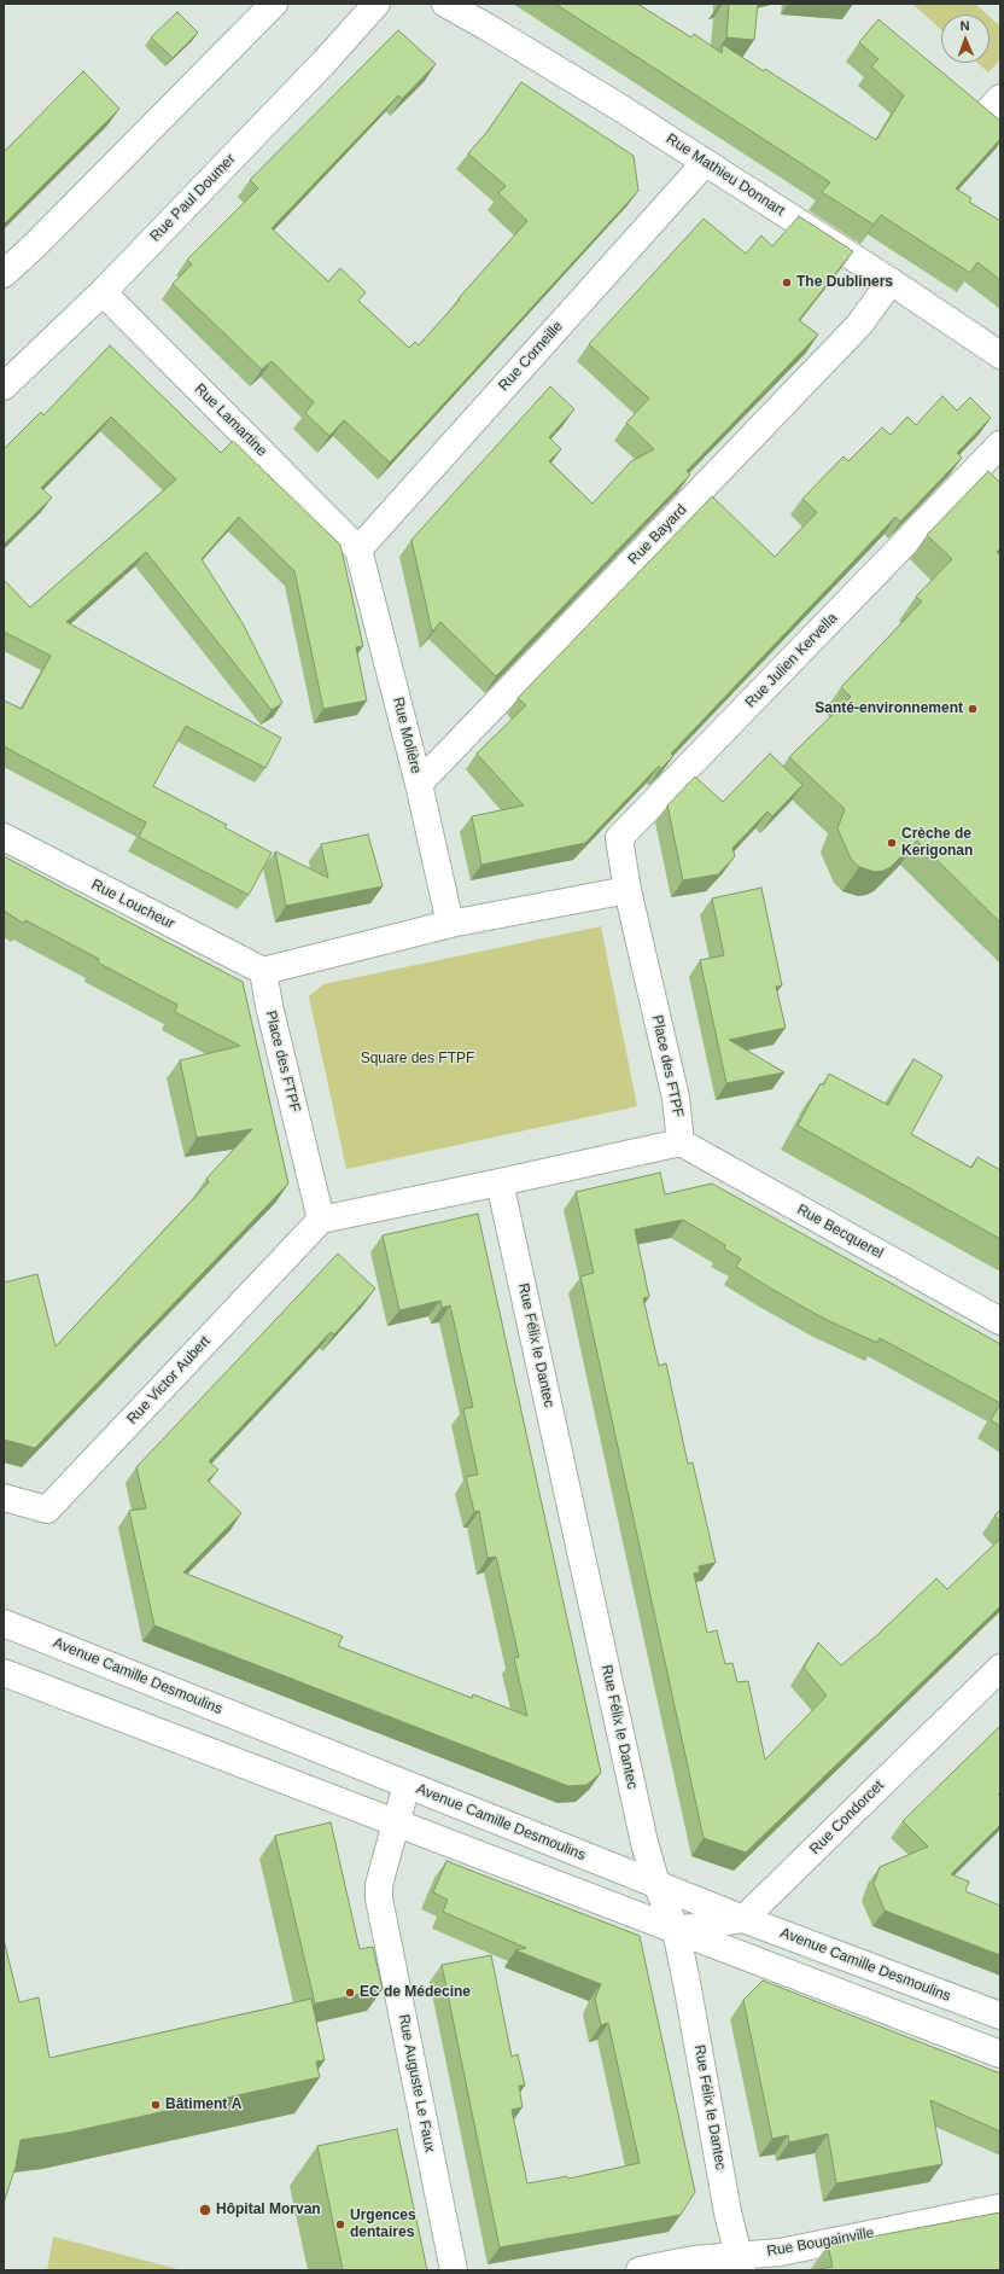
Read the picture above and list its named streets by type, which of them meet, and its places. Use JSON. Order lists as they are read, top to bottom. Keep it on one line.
{"streets":{"street":["Rue Mathieu Donnart","Rue Paul Doumer","Rue Corneille","Rue Lamartine","Rue Bayard","Rue Julien Kervella","Rue Molière","Rue Loucheur","Place des FTPF","Rue Becquerel","Rue Félix le Dantec","Rue Victor Aubert","Avenue Camille Desmoulins","Rue Condorcet","Rue Auguste Le Faux","Rue Bougainville"]},"crossings":[["Rue Mathieu Donnart","Rue Corneille"],["Rue Mathieu Donnart","Rue Bayard"],["Rue Paul Doumer","Rue Lamartine"],["Rue Corneille","Rue Lamartine"],["Rue Corneille","Rue Molière"],["Rue Lamartine","Rue Molière"],["Rue Bayard","Rue Molière"],["Rue Julien Kervella","Place des FTPF"],["Rue Loucheur","Place des FTPF"],["Place des FTPF","Rue Becquerel"],["Place des FTPF","Rue Victor Aubert"],["Rue Félix le Dantec","Avenue Camille Desmoulins"],["Rue Félix le Dantec","Rue Bougainville"],["Avenue Camille Desmoulins","Rue Condorcet"],["Avenue Camille Desmoulins","Rue Auguste Le Faux"]],"parks":["Square des FTPF"],"places":["The Dubliners","Santé-environnement","Crèche de Kerigonan","EC de Médecine","Bâtiment A","Hôpital Morvan","Urgences dentaires"],"north":"top"}
